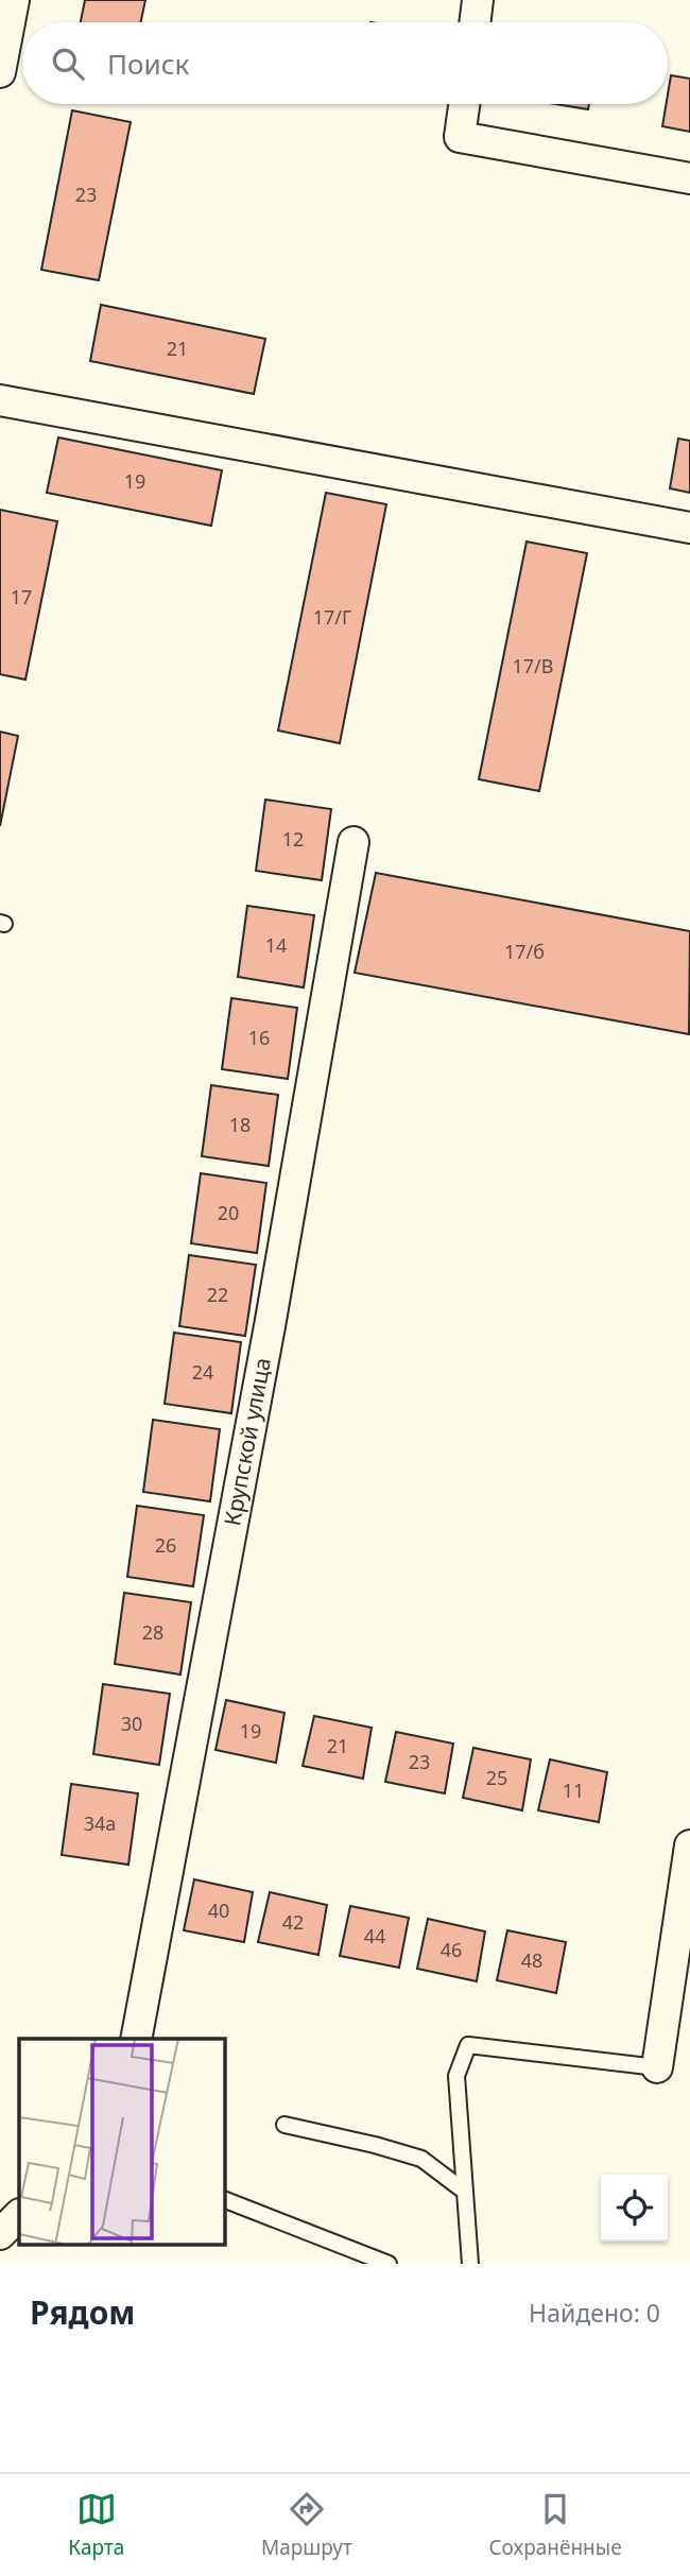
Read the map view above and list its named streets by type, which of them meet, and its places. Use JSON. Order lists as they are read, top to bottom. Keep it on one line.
{"streets":{"street":["Крупской улица"]},"house_numbers":["23","21","19","17","17/Г","17/В","12","14","17/б","16","18","20","22","24","26","28","30","19","21","23","25","11","34а","40","42","44","46","48"],"page":{"search":"Поиск","heading":["Рядом","Найдено: 0"],"nav":["Карта","Маршрут","Сохранённые"]}}
